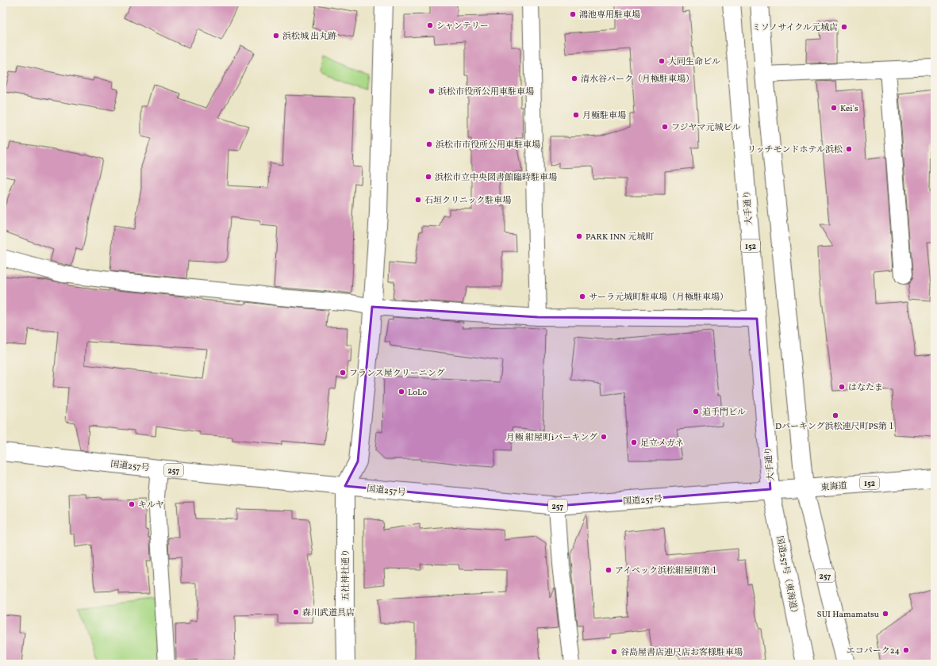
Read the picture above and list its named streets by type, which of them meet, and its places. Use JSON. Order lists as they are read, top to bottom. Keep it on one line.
{"streets":{"main road":["大手通り","152","国道257号","257","東海道","五社神社通り","国道257号（東海道）"]},"crossings":[["大手通り","国道257号"],["大手通り","東海道"],["大手通り","国道257号（東海道）"],["国道257号","東海道"],["国道257号","五社神社通り"],["国道257号","国道257号（東海道）"],["257","東海道"],["東海道","国道257号（東海道）"]],"places":["鴻池専用駐車場","シャンテリー","ミソノサイクル元城店","浜松城 出丸跡","大同生命ビル","清水谷パーク（月極駐車場）","浜松市役所公用車駐車場","Kei's","月極駐車場","フジヤマ元城ビル","浜松市市役所公用車駐車場","リッチモンドホテル浜松","浜松市立中央図書館臨時駐車場","石垣クリニック駐車場","PARK INN 元城町","サーラ元城町駐車場（月極駐車場）","フランス屋クリーニング","はなたま","LoLo","追手門ビル","Dパーキング浜松連尺町PS第１","月極 紺屋町iパーキング","足立メガネ","キルヤ","アイペック浜松紺屋町第１","森川武道具店","SUI Hamamatsu","エコパーク24","谷島屋書店連尺店お客様駐車場"]}
